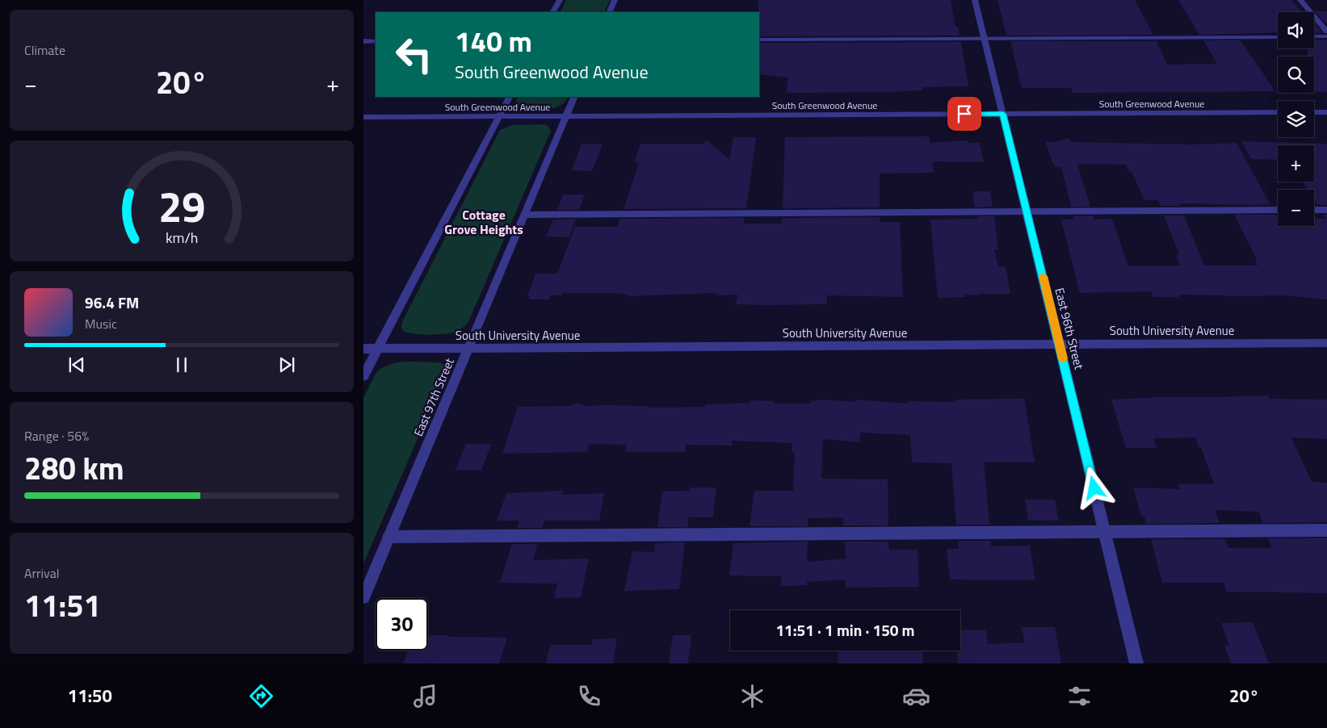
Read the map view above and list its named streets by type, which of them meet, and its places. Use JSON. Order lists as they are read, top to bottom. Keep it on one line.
{"streets":{"street":["South Greenwood Avenue","East 96th Street","South University Avenue","East 97th Street"]},"crossings":[["South Greenwood Avenue","East 96th Street"],["South Greenwood Avenue","East 97th Street"],["East 96th Street","South University Avenue"],["South University Avenue","East 97th Street"]],"districts":["Cottage Grove Heights"],"page":{"tile":["Climate",["Range · 56%","280 km"],["Arrival","11:51"]],"map_buttons":["+","−"],"turn":["140 m","South Greenwood Avenue"],"heat":["−","20°","+"],"song":["96.4 FM","Music"],"limit":"30","trip":"11:51 · 1 min · 150 m","tabs":["11:50","20°"],"gauge":["29","km/h"]}}
